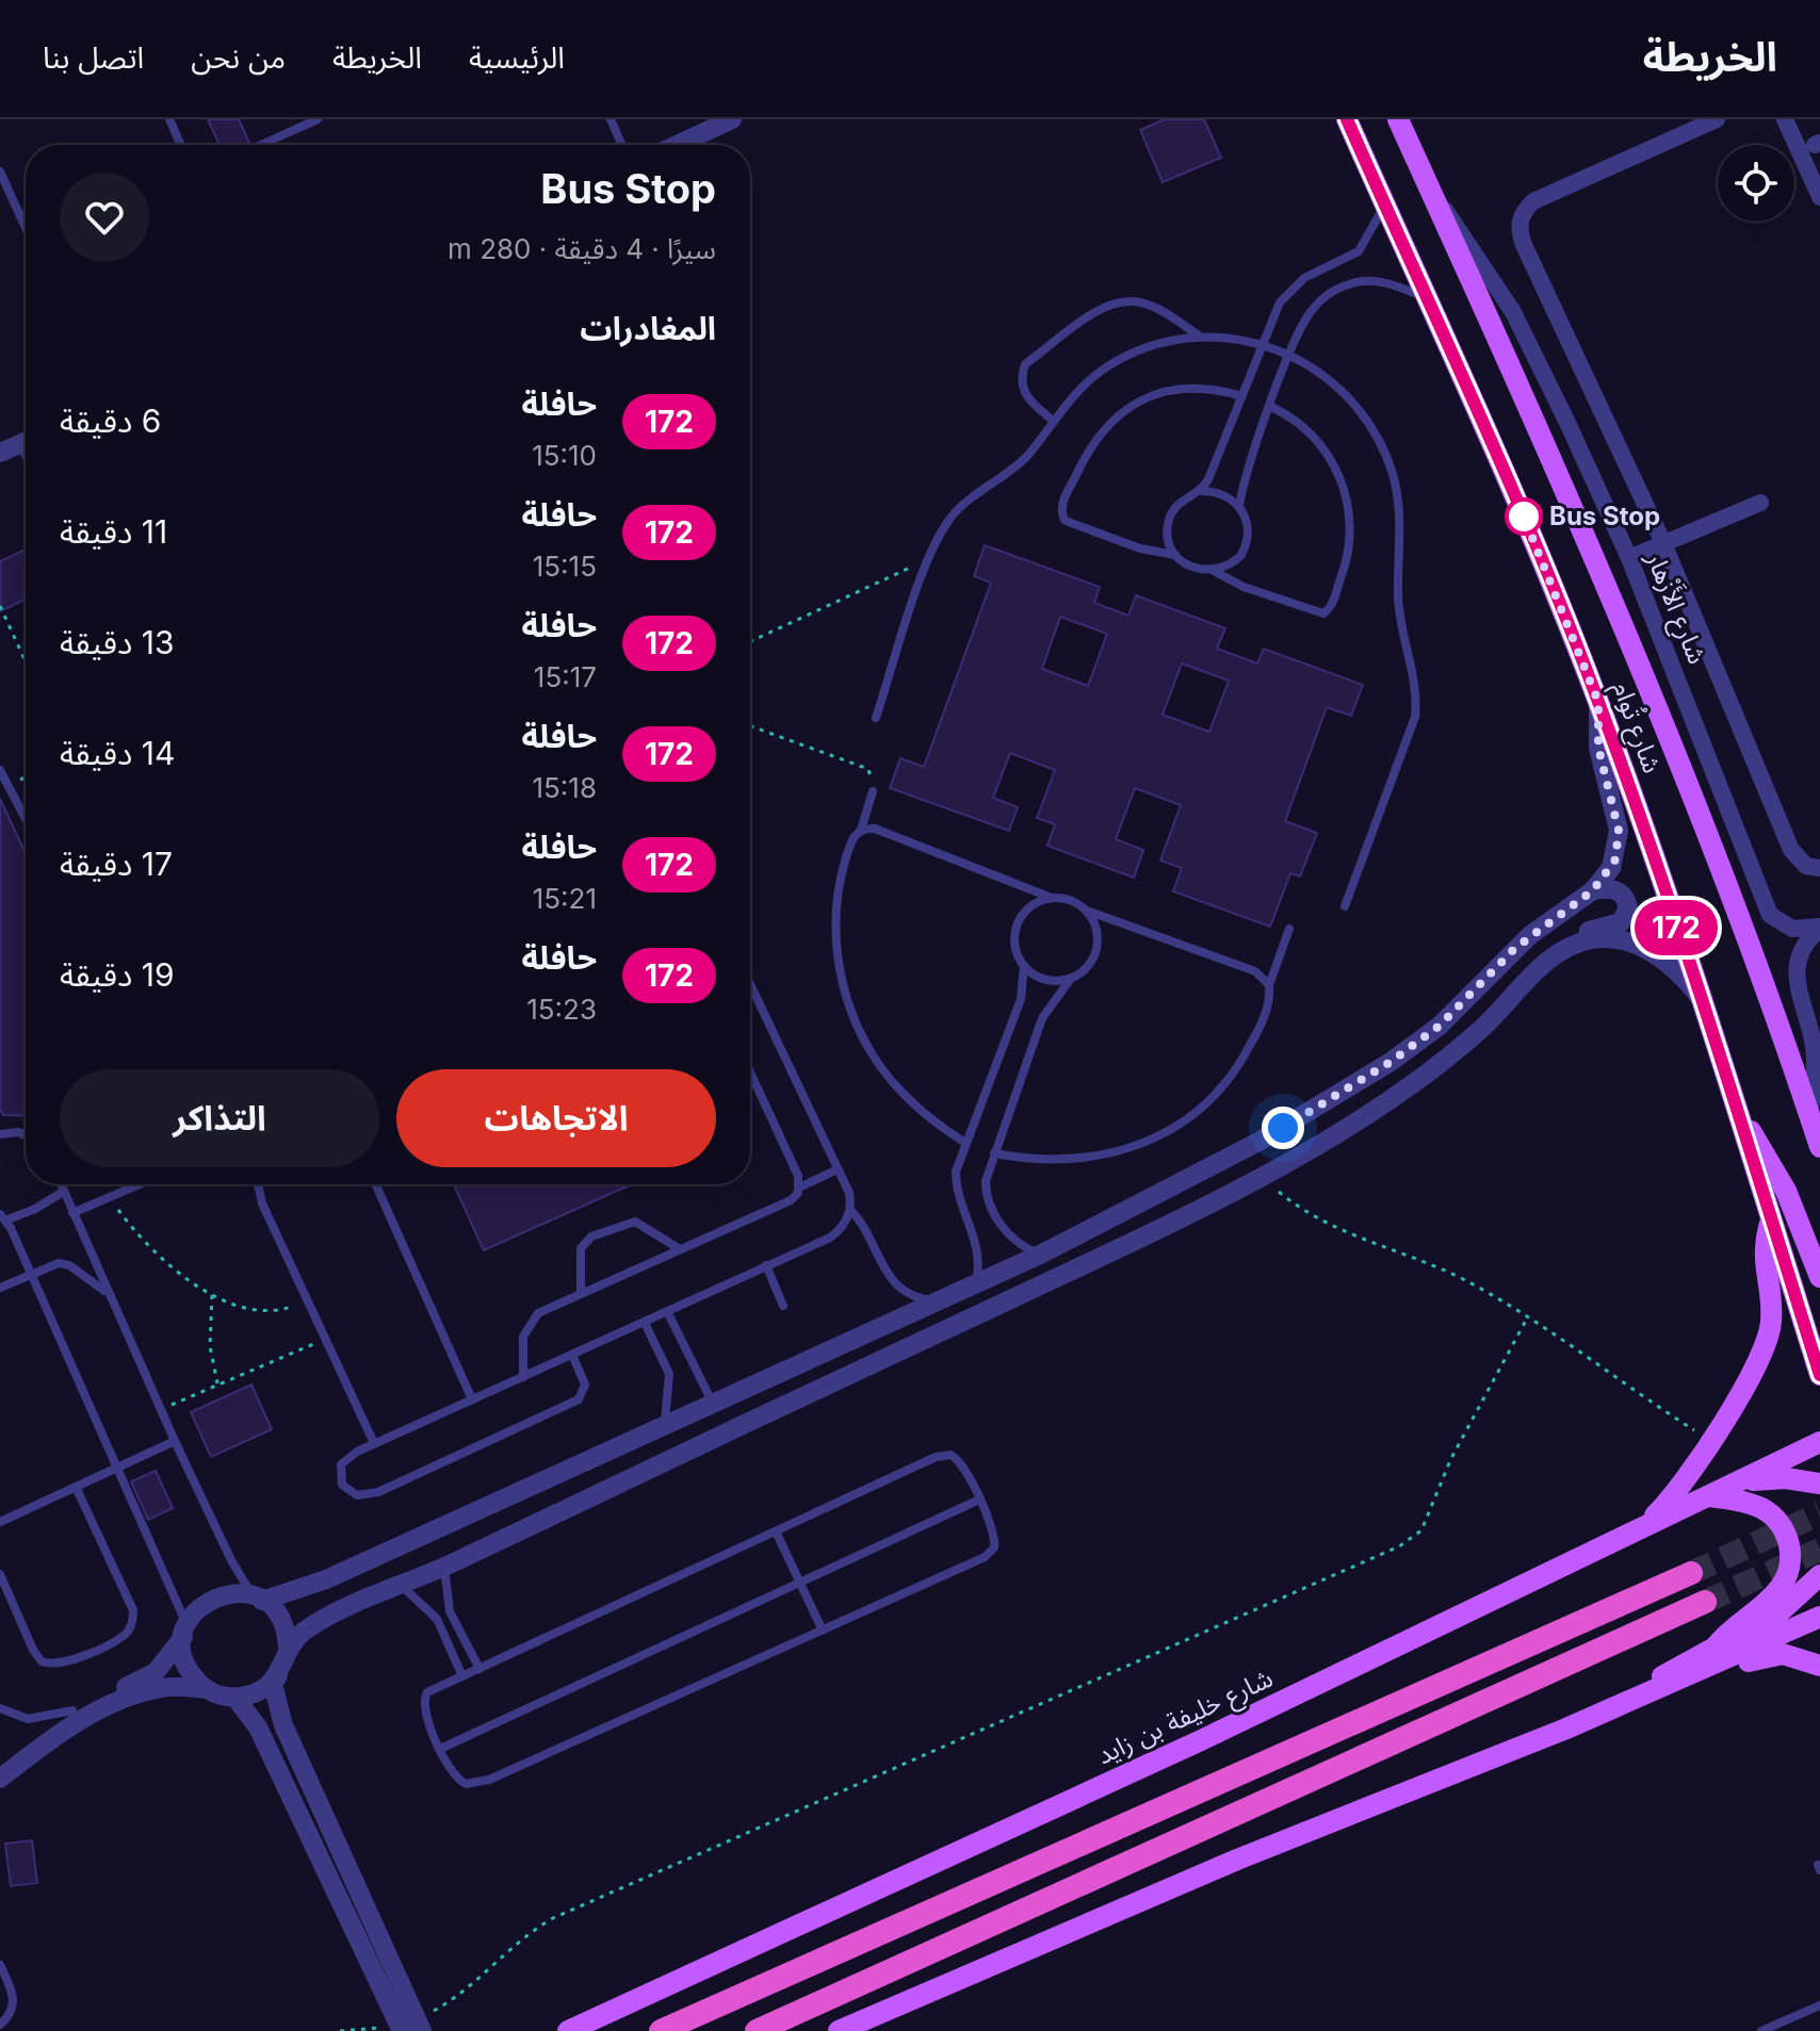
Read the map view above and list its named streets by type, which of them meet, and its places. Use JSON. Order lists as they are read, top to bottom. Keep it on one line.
{"streets":{"main road":["شارع تُوام","شارع خليفة بن زايد"],"street":["شارع الأَزْهار"]},"crossings":[["شارع الأَزْهار","شارع تُوام"]],"places":["Bus Stop"],"lines":["bus line 172"],"page":{"header":"الخريطة","nav":["الرئيسية","الخريطة","من نحن","اتصل بنا"],"on_map":"172","heading":[["Bus Stop","سيرًا · 4 دقيقة · 280 m"],"المغادرات"],"list":[{"mark":"172","name":"حافلة","note":"15:10","value":"6 دقيقة"},{"mark":"172","name":"حافلة","note":"15:15","value":"11 دقيقة"},{"mark":"172","name":"حافلة","note":"15:17","value":"13 دقيقة"},{"mark":"172","name":"حافلة","note":"15:18","value":"14 دقيقة"},{"mark":"172","name":"حافلة","note":"15:21","value":"17 دقيقة"},{"mark":"172","name":"حافلة","note":"15:23","value":"19 دقيقة"}],"buttons":["الاتجاهات","التذاكر"]}}
